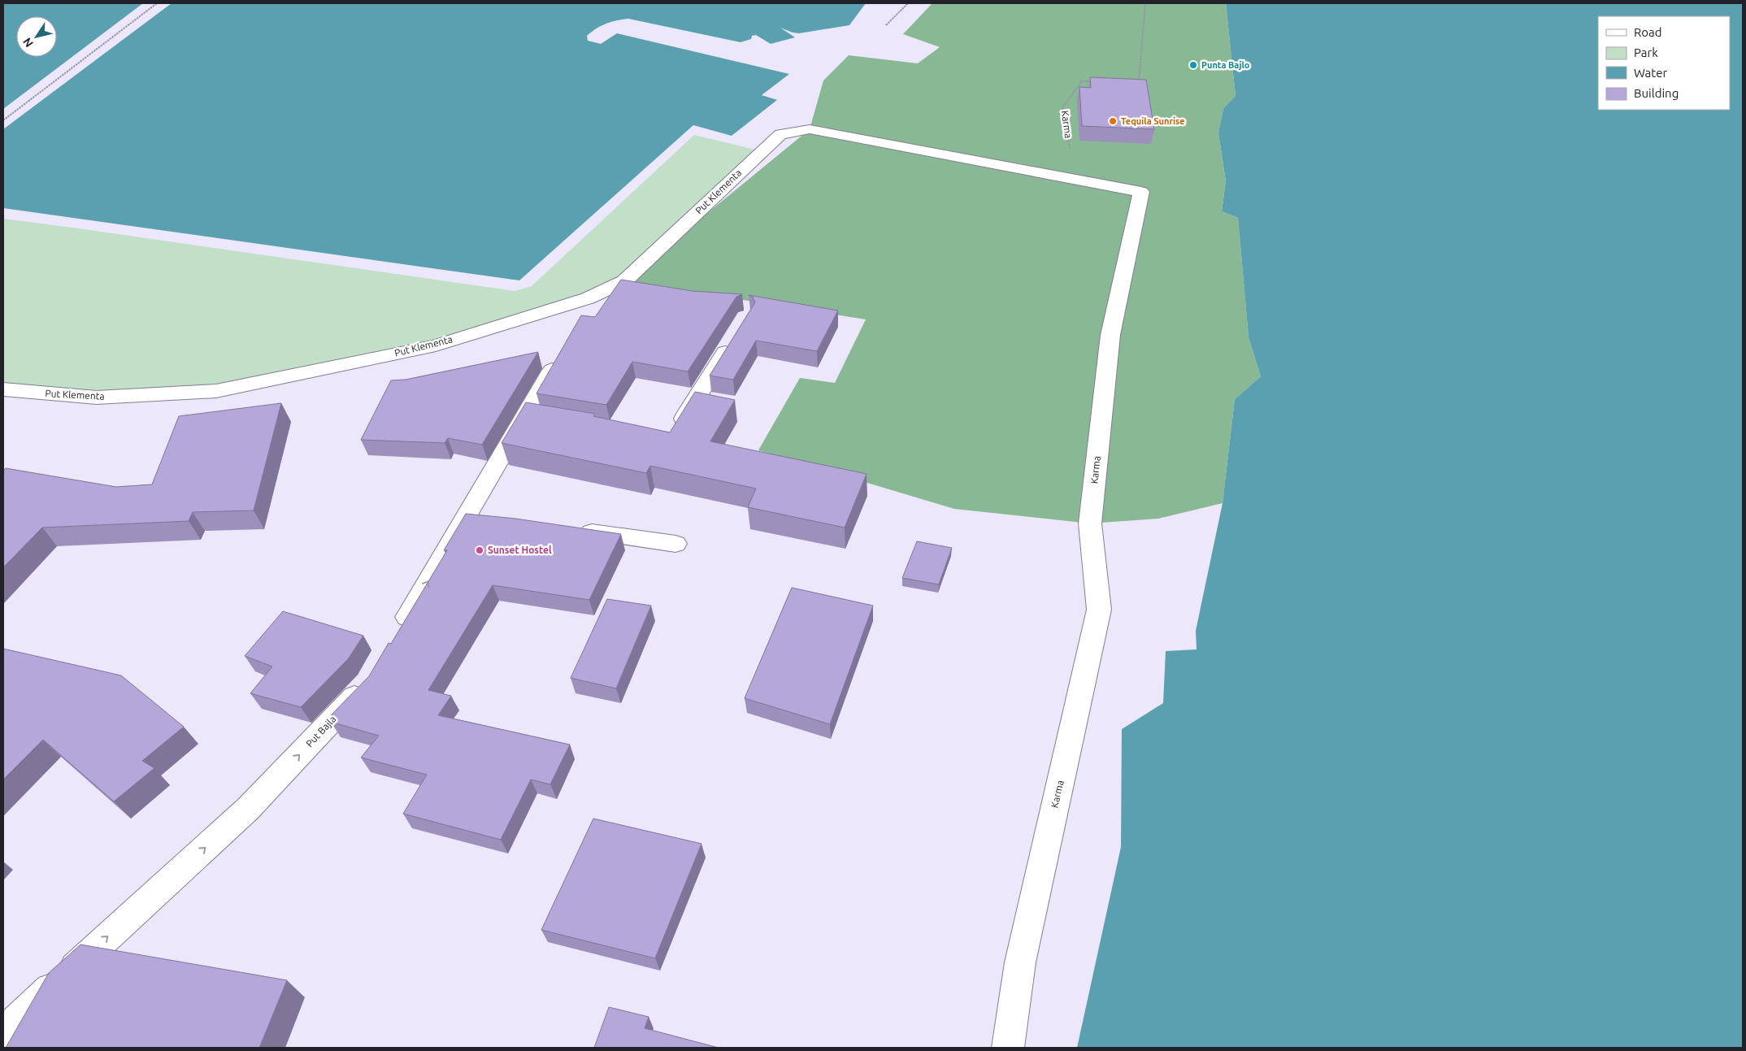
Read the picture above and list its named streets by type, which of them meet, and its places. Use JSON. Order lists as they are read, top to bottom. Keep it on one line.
{"streets":{"street":["Karma","Put Klementa","Put Bajla"]},"crossings":[["Karma","Put Klementa"]],"one_way":["Put Bajla"],"places":["Punta Bajlo","Tequila Sunrise","Sunset Hostel"],"legend":["Road","Park","Water","Building"],"north":"bottom left"}
